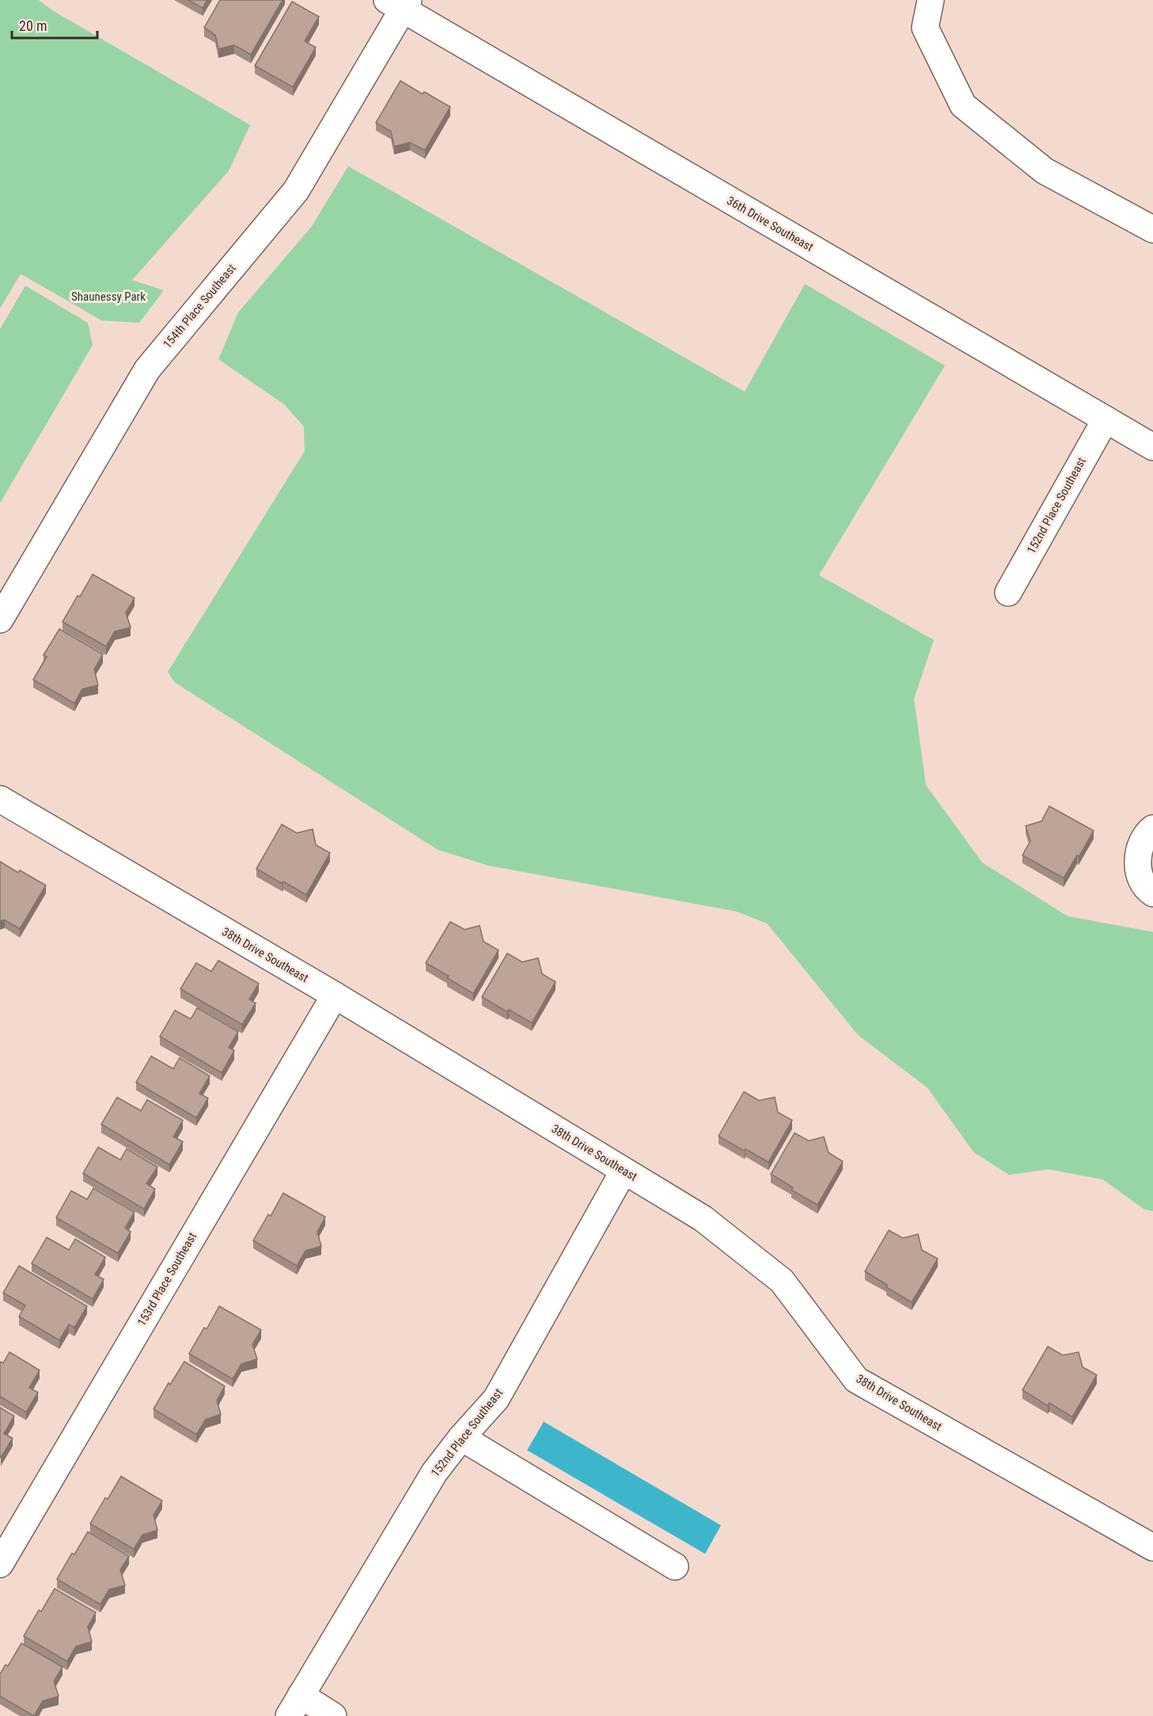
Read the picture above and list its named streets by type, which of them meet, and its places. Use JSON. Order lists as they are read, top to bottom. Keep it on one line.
{"streets":{"street":["36th Drive Southeast","154th Place Southeast","152nd Place Southeast","38th Drive Southeast","153rd Place Southeast"]},"crossings":[["36th Drive Southeast","154th Place Southeast"],["36th Drive Southeast","152nd Place Southeast"],["152nd Place Southeast","38th Drive Southeast"],["38th Drive Southeast","153rd Place Southeast"]],"parks":["Shaunessy Park"],"scale_bar":"20 m"}
